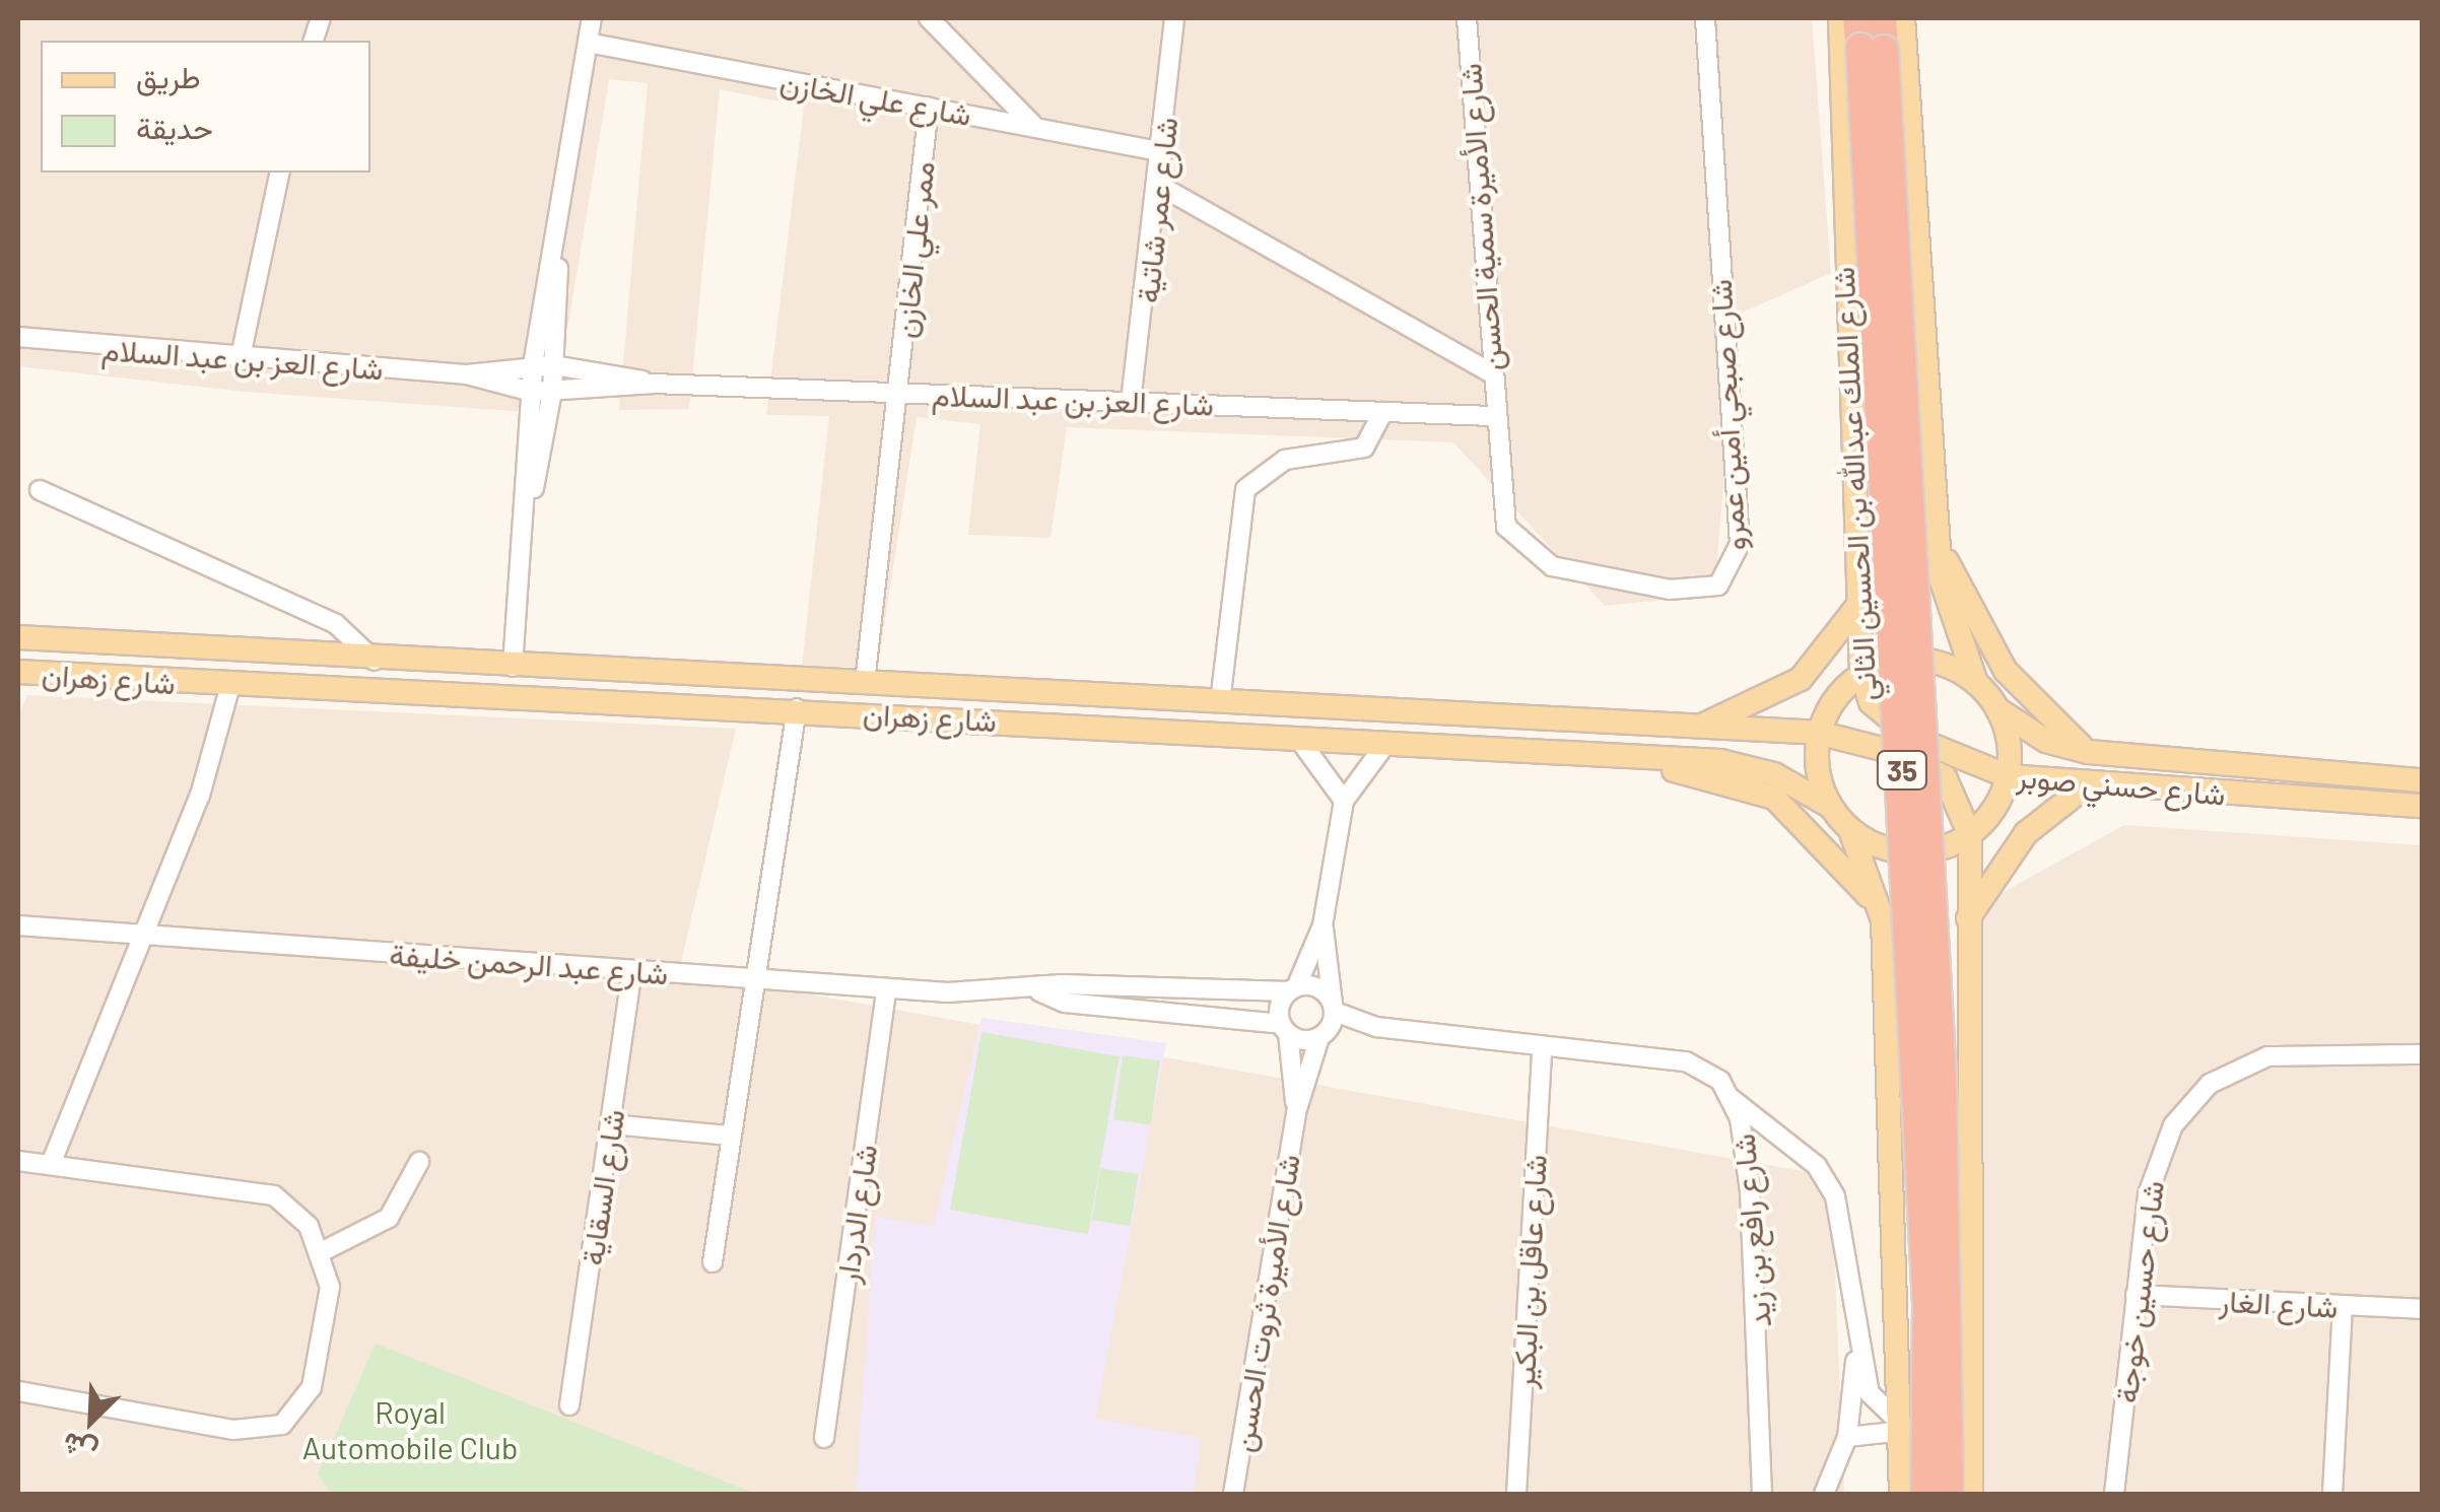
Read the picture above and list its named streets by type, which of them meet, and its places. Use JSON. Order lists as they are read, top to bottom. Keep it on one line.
{"streets":{"highway":["شارع الملك عبدالله بن الحسين الثاني","35"],"main road":["شارع زهران","شارع حسني صوبر"],"street":["شارع علي الخازن","شارع عمر شاتية","شارع الأميرة سمية الحسن","ممر علي الخازن","شارع العز بن عبد السلام","شارع صبحي أمين عمرو","شارع عبد الرحمن خليفة","شارع السقاية","شارع الدردار","شارع رافع بن زيد","شارع عاقل بن البكير","شارع حسين خوجة","شارع الأميرة ثروت الحسن","شارع الغار"]},"crossings":[["شارع علي الخازن","شارع عمر شاتية"],["شارع علي الخازن","ممر علي الخازن"],["شارع عمر شاتية","شارع العز بن عبد السلام"],["شارع الأميرة سمية الحسن","شارع العز بن عبد السلام"],["شارع الأميرة سمية الحسن","شارع صبحي أمين عمرو"],["ممر علي الخازن","شارع العز بن عبد السلام"],["ممر علي الخازن","شارع زهران"],["شارع العز بن عبد السلام","شارع صبحي أمين عمرو"],["شارع عبد الرحمن خليفة","شارع السقاية"],["شارع عبد الرحمن خليفة","شارع الدردار"],["شارع عبد الرحمن خليفة","شارع رافع بن زيد"],["شارع عبد الرحمن خليفة","شارع الأميرة ثروت الحسن"],["شارع رافع بن زيد","شارع عاقل بن البكير"],["شارع رافع بن زيد","شارع الأميرة ثروت الحسن"],["شارع حسين خوجة","شارع الغار"]],"parks":["Royal Automobile Club"],"legend":["طريق","حديقة"],"north":"bottom left"}
